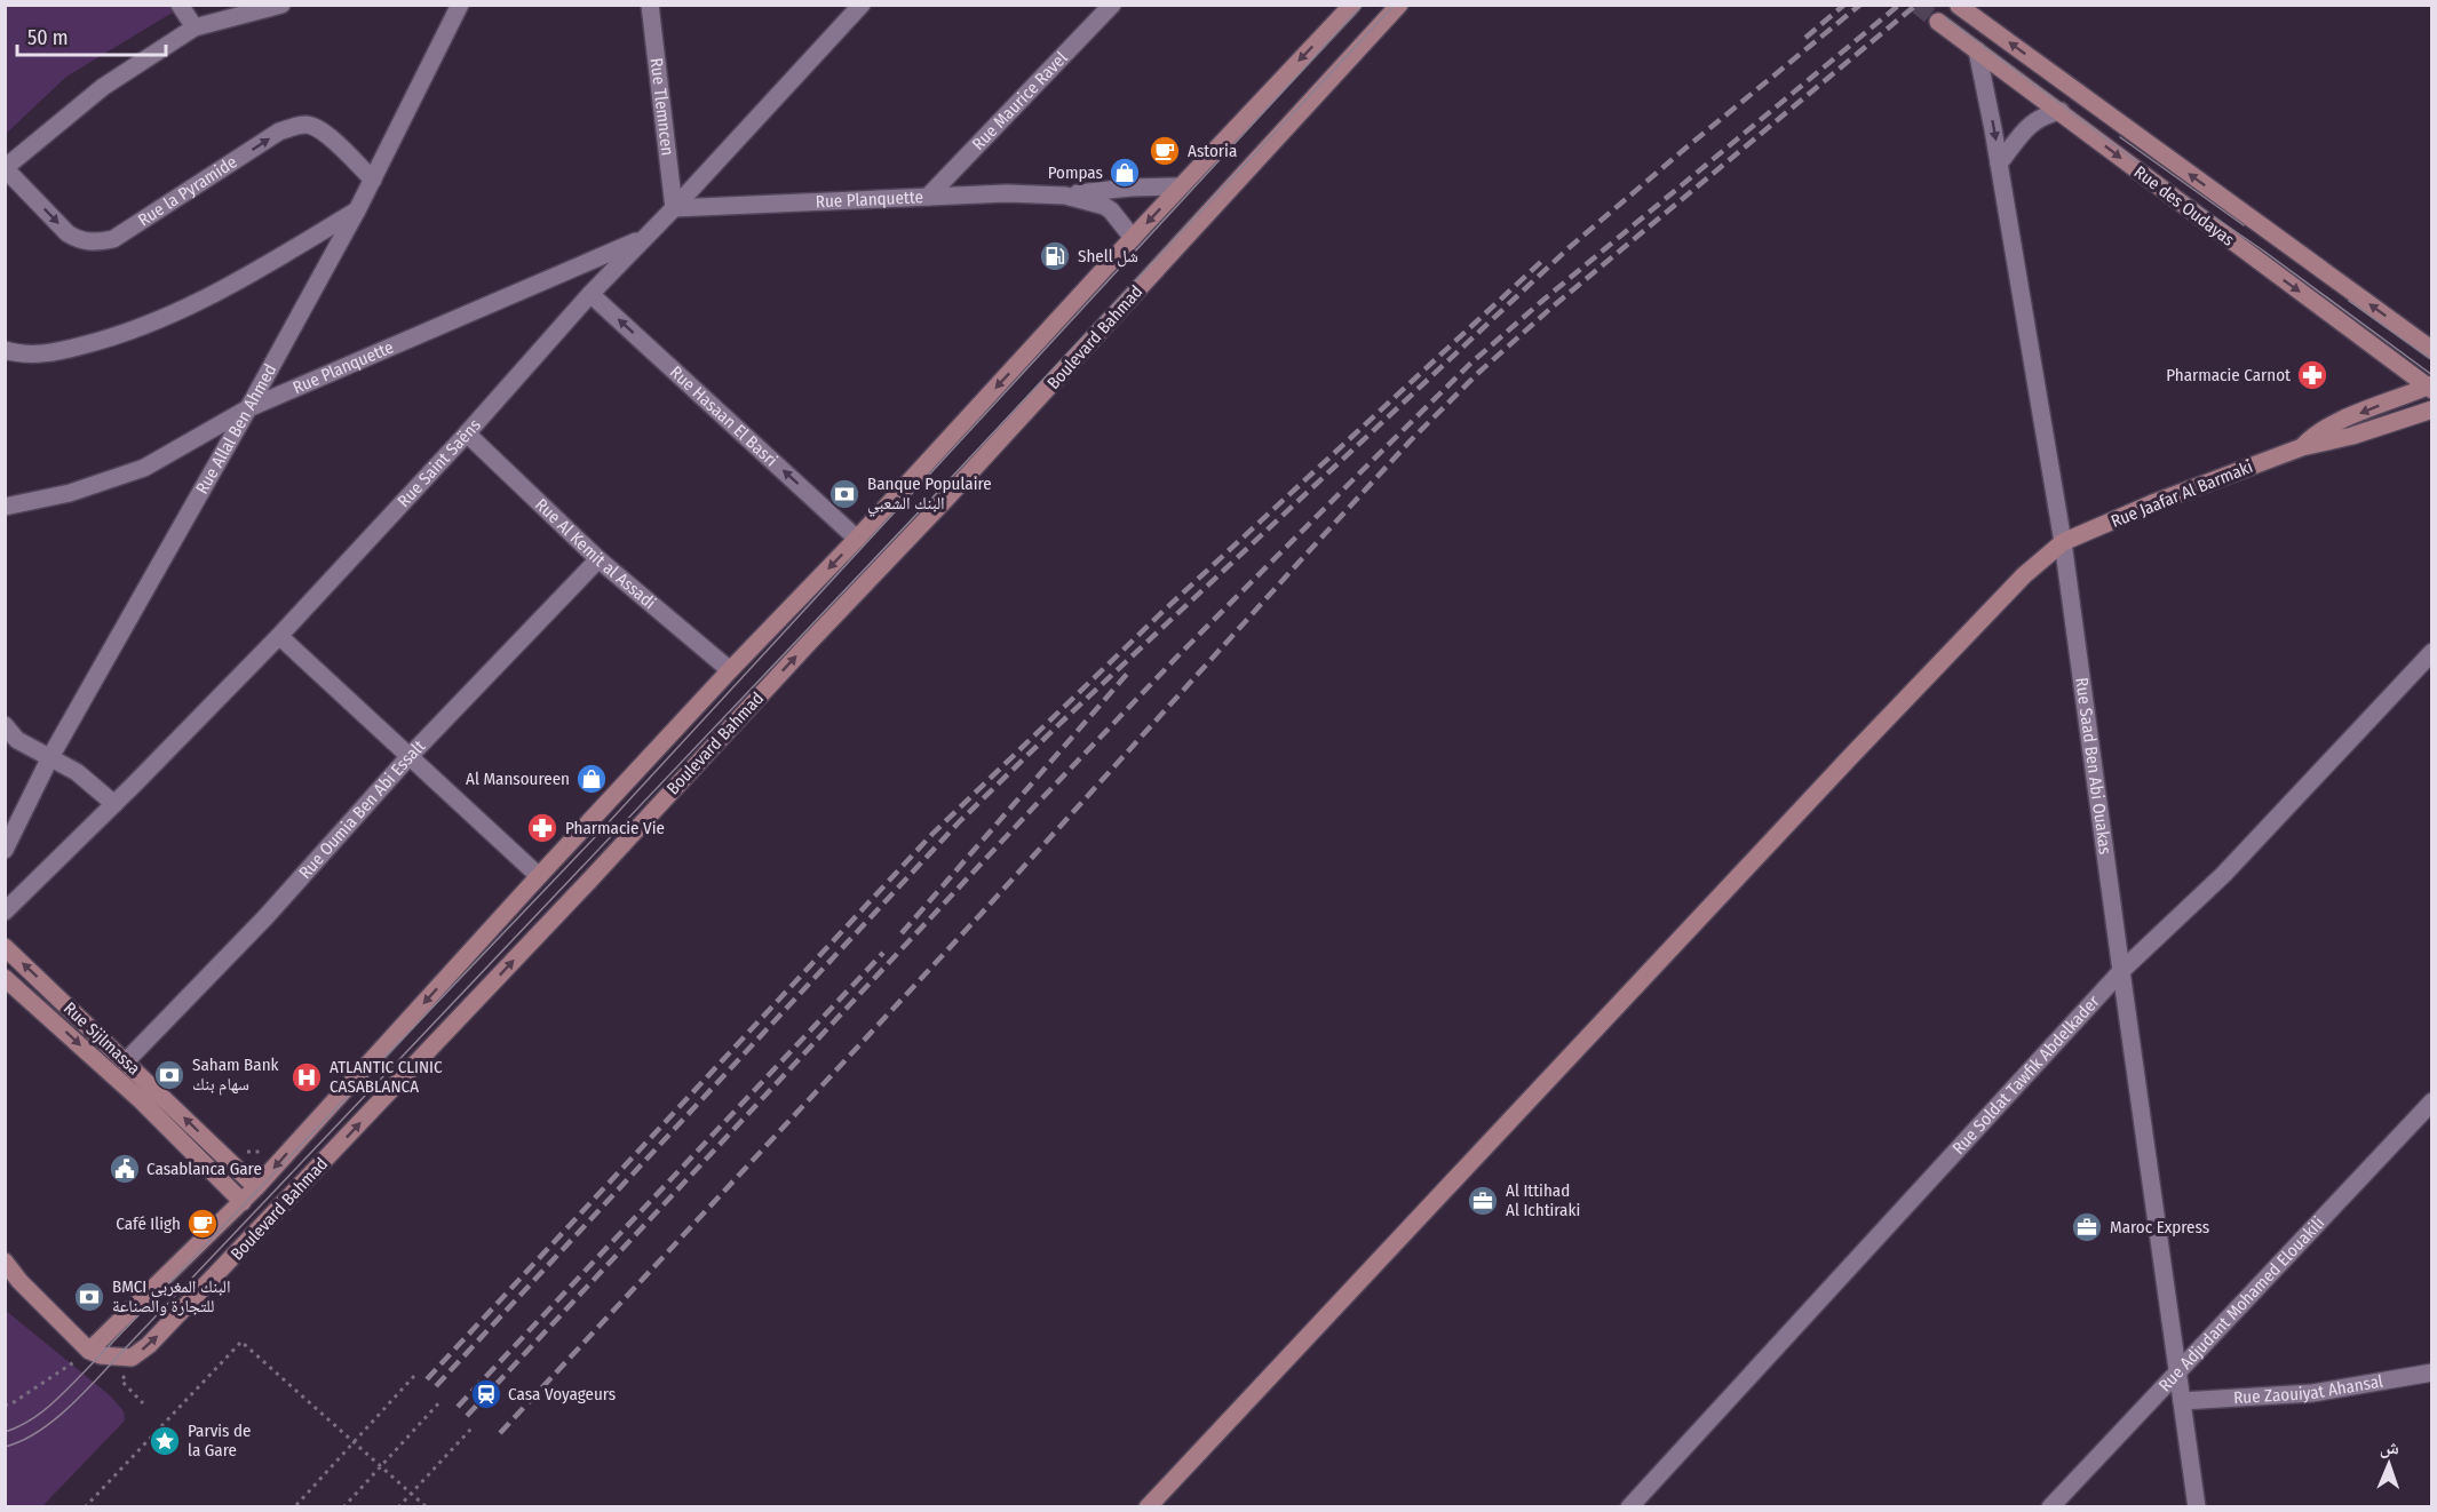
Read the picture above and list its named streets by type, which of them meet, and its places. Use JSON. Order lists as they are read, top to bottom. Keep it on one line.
{"streets":{"main road":["Rue des Oudayas","Boulevard Bahmad","Rue Jaafar Al Barmaki","Rue Sijlmassa"],"street":["Rue Maurice Ravel","Rue Tlemncen","Rue la Pyramide","Rue Planquette","Rue Hasaan El Basri","Rue Allal Ben Ahmed","Rue Saint Saëns","Rue Al Kemit al Assadi","Rue Saad Ben Abi Ouakas","Rue Oumia Ben Abi Essalt","Rue Soldat Tawfik Abdelkader","Rue Adjudant Mohamed Elouakili","Rue Zaouiyat Ahansal"]},"crossings":[["Rue Maurice Ravel","Rue Planquette"],["Rue Tlemncen","Rue Planquette"],["Rue Tlemncen","Rue Saint Saëns"],["Rue la Pyramide","Rue Allal Ben Ahmed"],["Rue Planquette","Boulevard Bahmad"],["Rue Planquette","Rue Allal Ben Ahmed"],["Rue Planquette","Rue Saint Saëns"],["Rue des Oudayas","Rue Jaafar Al Barmaki"],["Rue des Oudayas","Rue Saad Ben Abi Ouakas"],["Boulevard Bahmad","Rue Hasaan El Basri"],["Boulevard Bahmad","Rue Al Kemit al Assadi"],["Boulevard Bahmad","Rue Sijlmassa"],["Rue Hasaan El Basri","Rue Saint Saëns"],["Rue Saint Saëns","Rue Al Kemit al Assadi"],["Rue Jaafar Al Barmaki","Rue Saad Ben Abi Ouakas"],["Rue Al Kemit al Assadi","Rue Oumia Ben Abi Essalt"],["Rue Saad Ben Abi Ouakas","Rue Soldat Tawfik Abdelkader"],["Rue Saad Ben Abi Ouakas","Rue Adjudant Mohamed Elouakili"],["Rue Saad Ben Abi Ouakas","Rue Zaouiyat Ahansal"],["Rue Oumia Ben Abi Essalt","Rue Sijlmassa"]],"one_way":["Rue la Pyramide","Rue Hasaan El Basri"],"places":{"cafe":["Astoria","Café Iligh"],"shop":["Pompas","Al Mansoureen"],"fuel station":["Shell شل"],"pharmacy":["Pharmacie Carnot","Pharmacie Vie"],"bank":["Banque Populaire البنك الشعبي","Saham Bank سهام بنك","BMCI البنك المغربي للتجارة والصناعة"],"hospital":["ATLANTIC CLINIC CASABLANCA"],"public building":["Casablanca Gare"],"office":["Al Ittihad Al Ichtiraki","Maroc Express"],"station":["Casa Voyageurs"],"place":["Parvis de la Gare"]},"scale_bar":"50 m","north":"top"}
